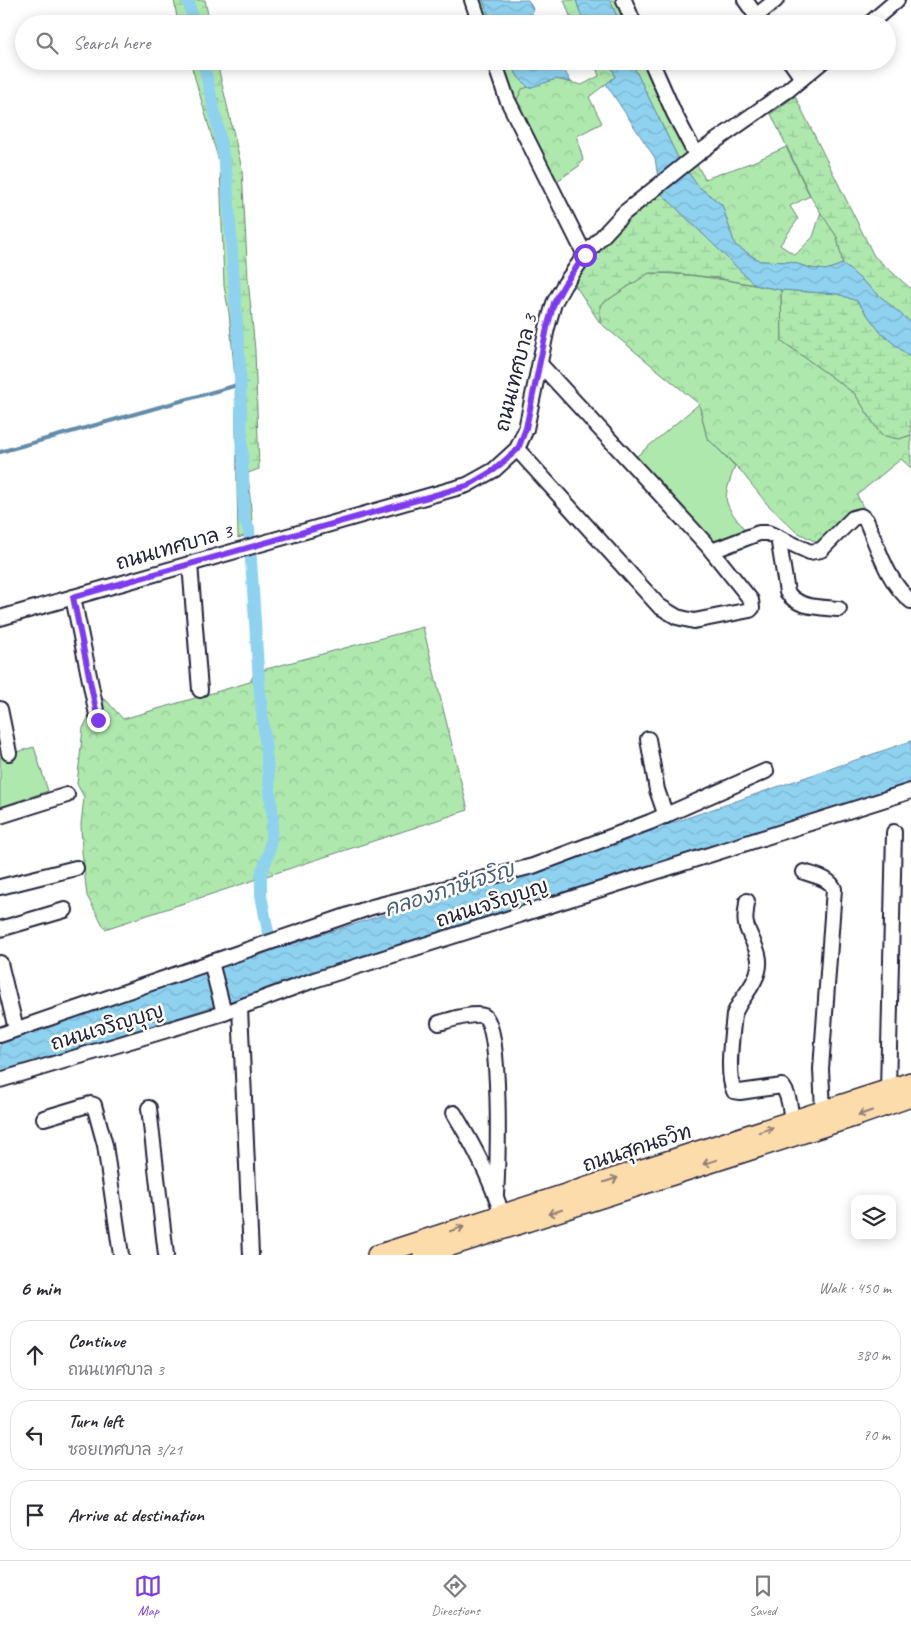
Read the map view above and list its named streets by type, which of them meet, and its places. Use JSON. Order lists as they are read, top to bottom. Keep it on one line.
{"streets":{"main road":["ถนนสุคนธวิท"],"street":["ถนนเทศบาล 3","ถนนเจริญบุญ"]},"water":["คลองภาษีเจริญ"],"page":{"search":"Search here","heading":["6 min","Walk · 450 m"],"list":[["Continue","ถนนเทศบาล 3","380 m"],["Turn left","ซอยเทศบาล 3/21","70 m"],"Arrive at destination"],"nav":["Map","Directions","Saved"]}}
